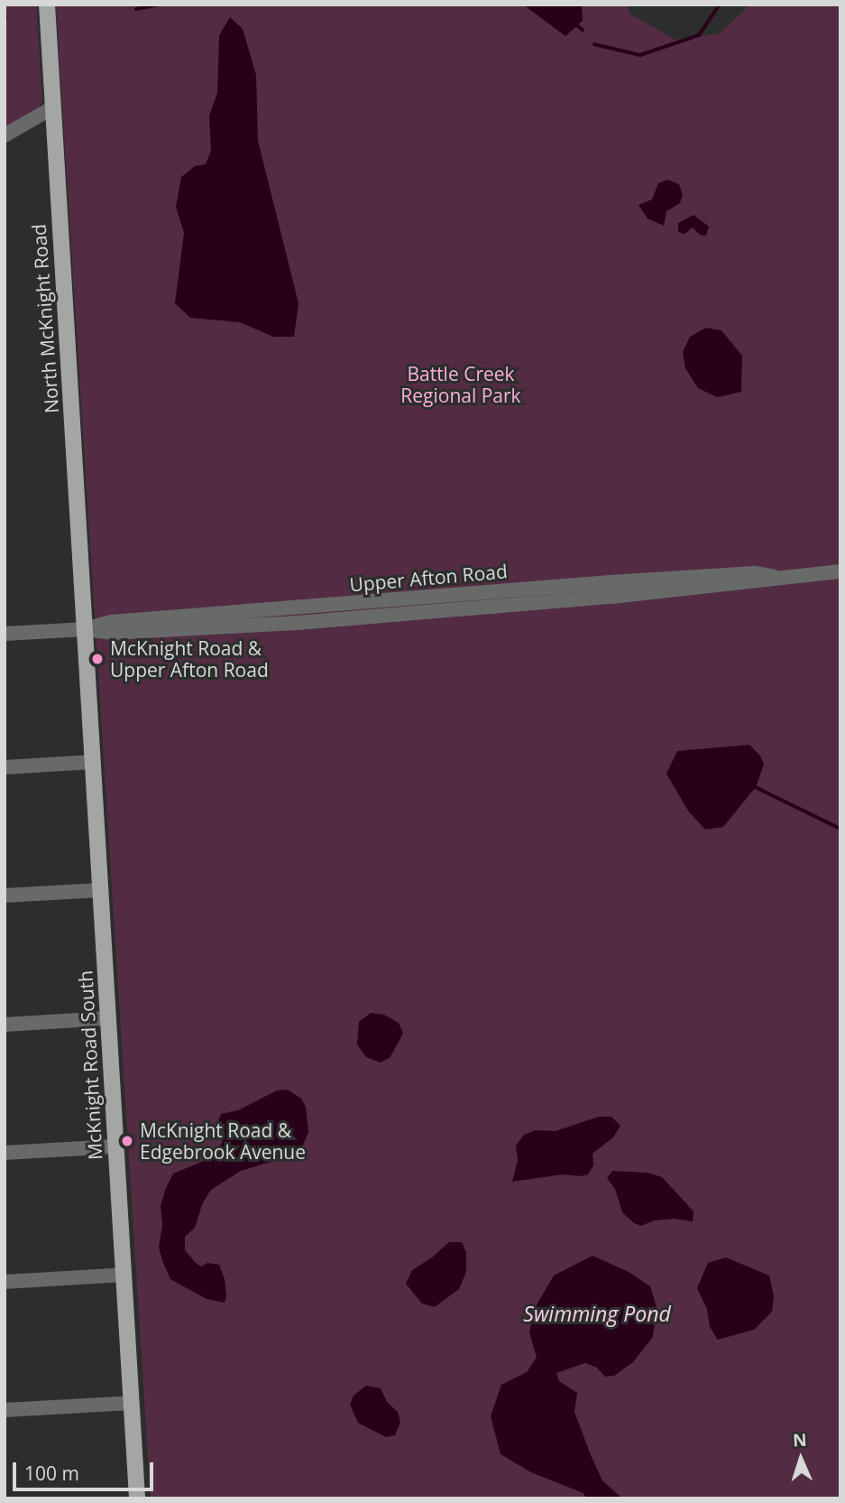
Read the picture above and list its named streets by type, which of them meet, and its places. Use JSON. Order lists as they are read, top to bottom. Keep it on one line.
{"streets":{"main road":["North McKnight Road","McKnight Road South"],"street":["Upper Afton Road"]},"crossings":[["North McKnight Road","Upper Afton Road"],["North McKnight Road","McKnight Road South"],["Upper Afton Road","McKnight Road South"]],"water":["Swimming Pond"],"parks":["Battle Creek Regional Park"],"places":["McKnight Road & Upper Afton Road","McKnight Road & Edgebrook Avenue"],"scale_bar":"100 m","north":"top"}
